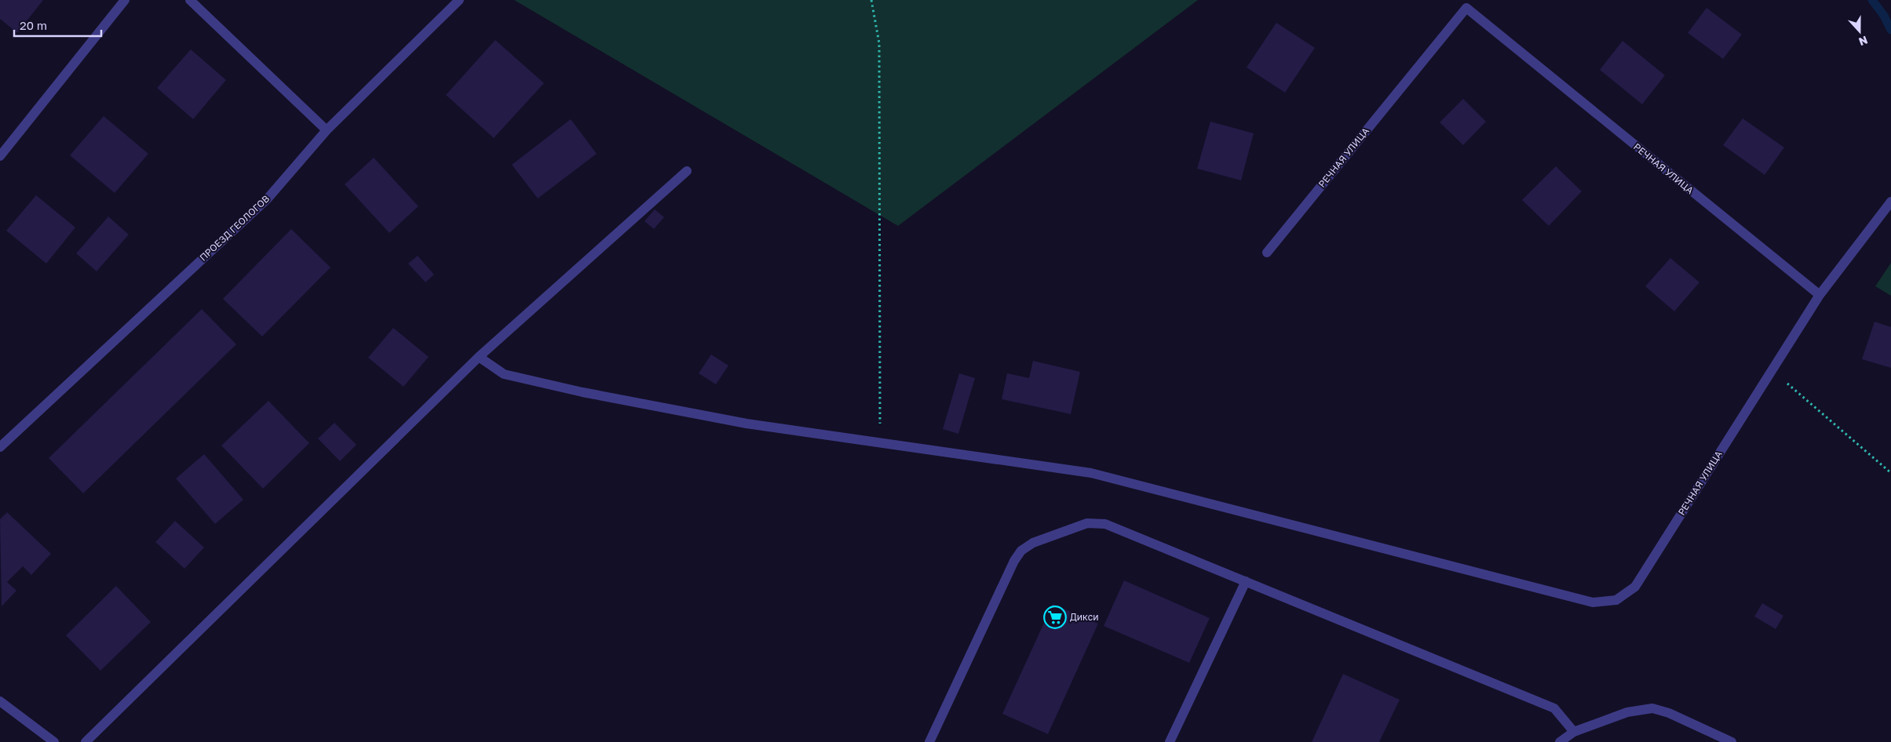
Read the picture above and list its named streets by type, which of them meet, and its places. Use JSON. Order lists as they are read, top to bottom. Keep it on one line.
{"streets":{"street":["РЕЧНАЯ УЛИЦА","ПРОЕЗД ГЕОЛОГОВ"]},"places":{"supermarket":["Дикси"]},"scale_bar":"20 m","north":"bottom"}
